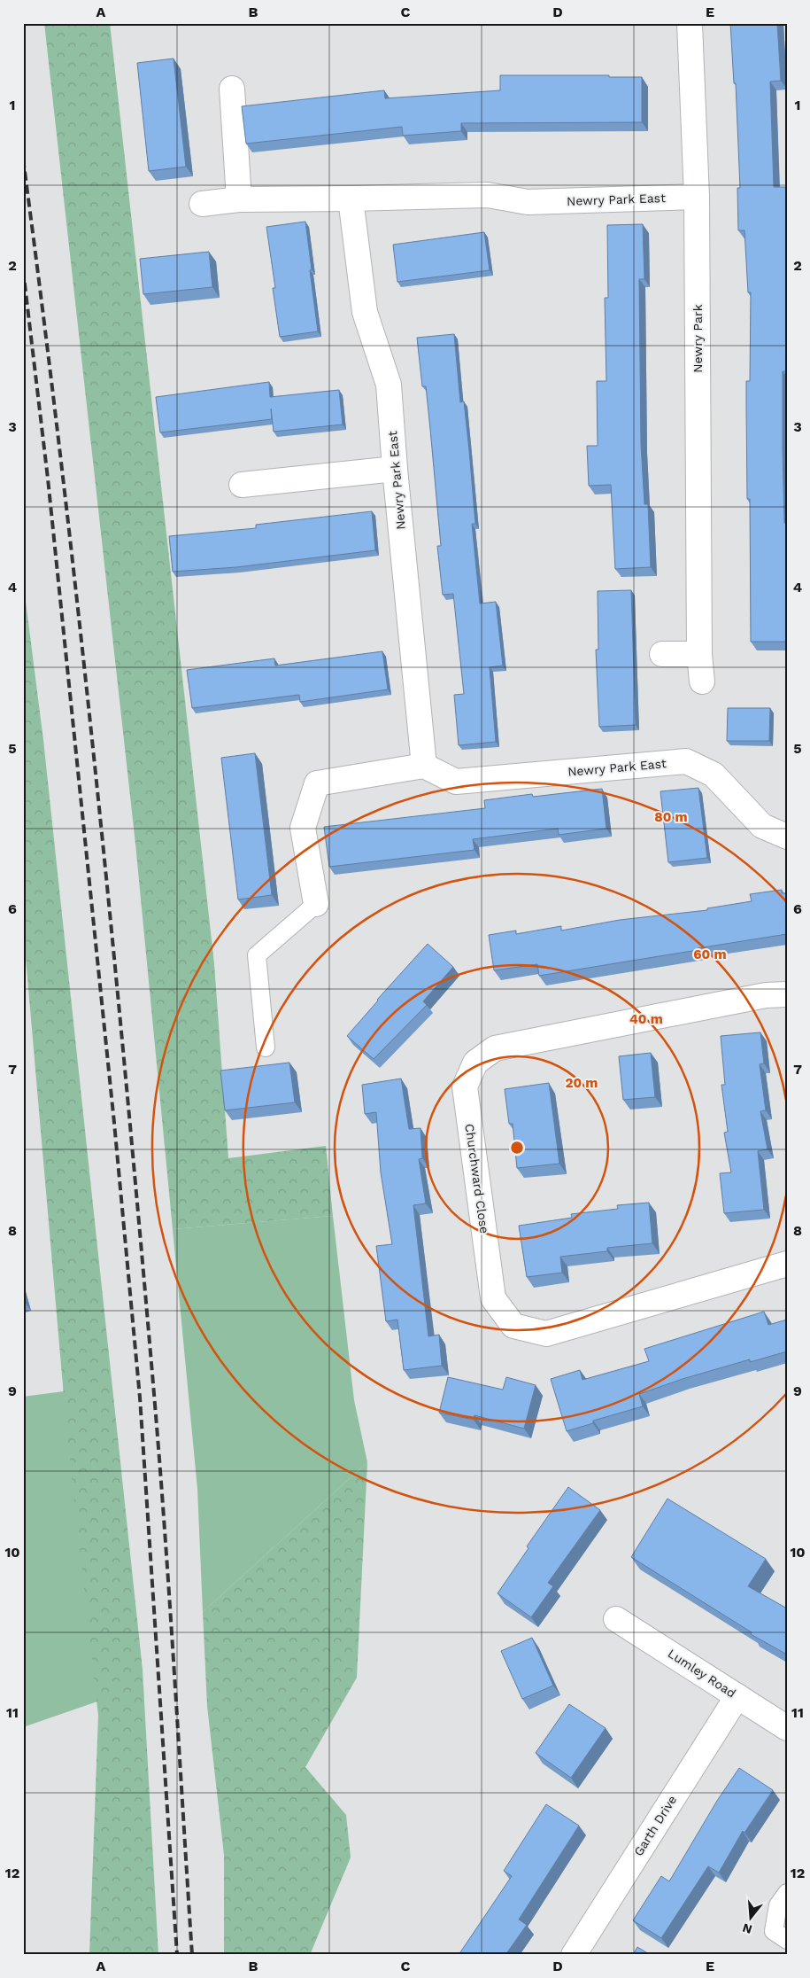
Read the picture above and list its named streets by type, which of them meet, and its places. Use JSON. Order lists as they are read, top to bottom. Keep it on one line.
{"streets":{"street":["Newry Park East","Newry Park","Churchward Close","Lumley Road","Garth Drive"]},"crossings":[["Newry Park East","Newry Park"],["Lumley Road","Garth Drive"]],"north":"bottom","grid":{"columns":["A","B","C","D","E"],"rows":["1","2","3","4","5","6","7","8","9","10","11","12"]},"rings":["80 m","60 m","40 m","20 m"]}
